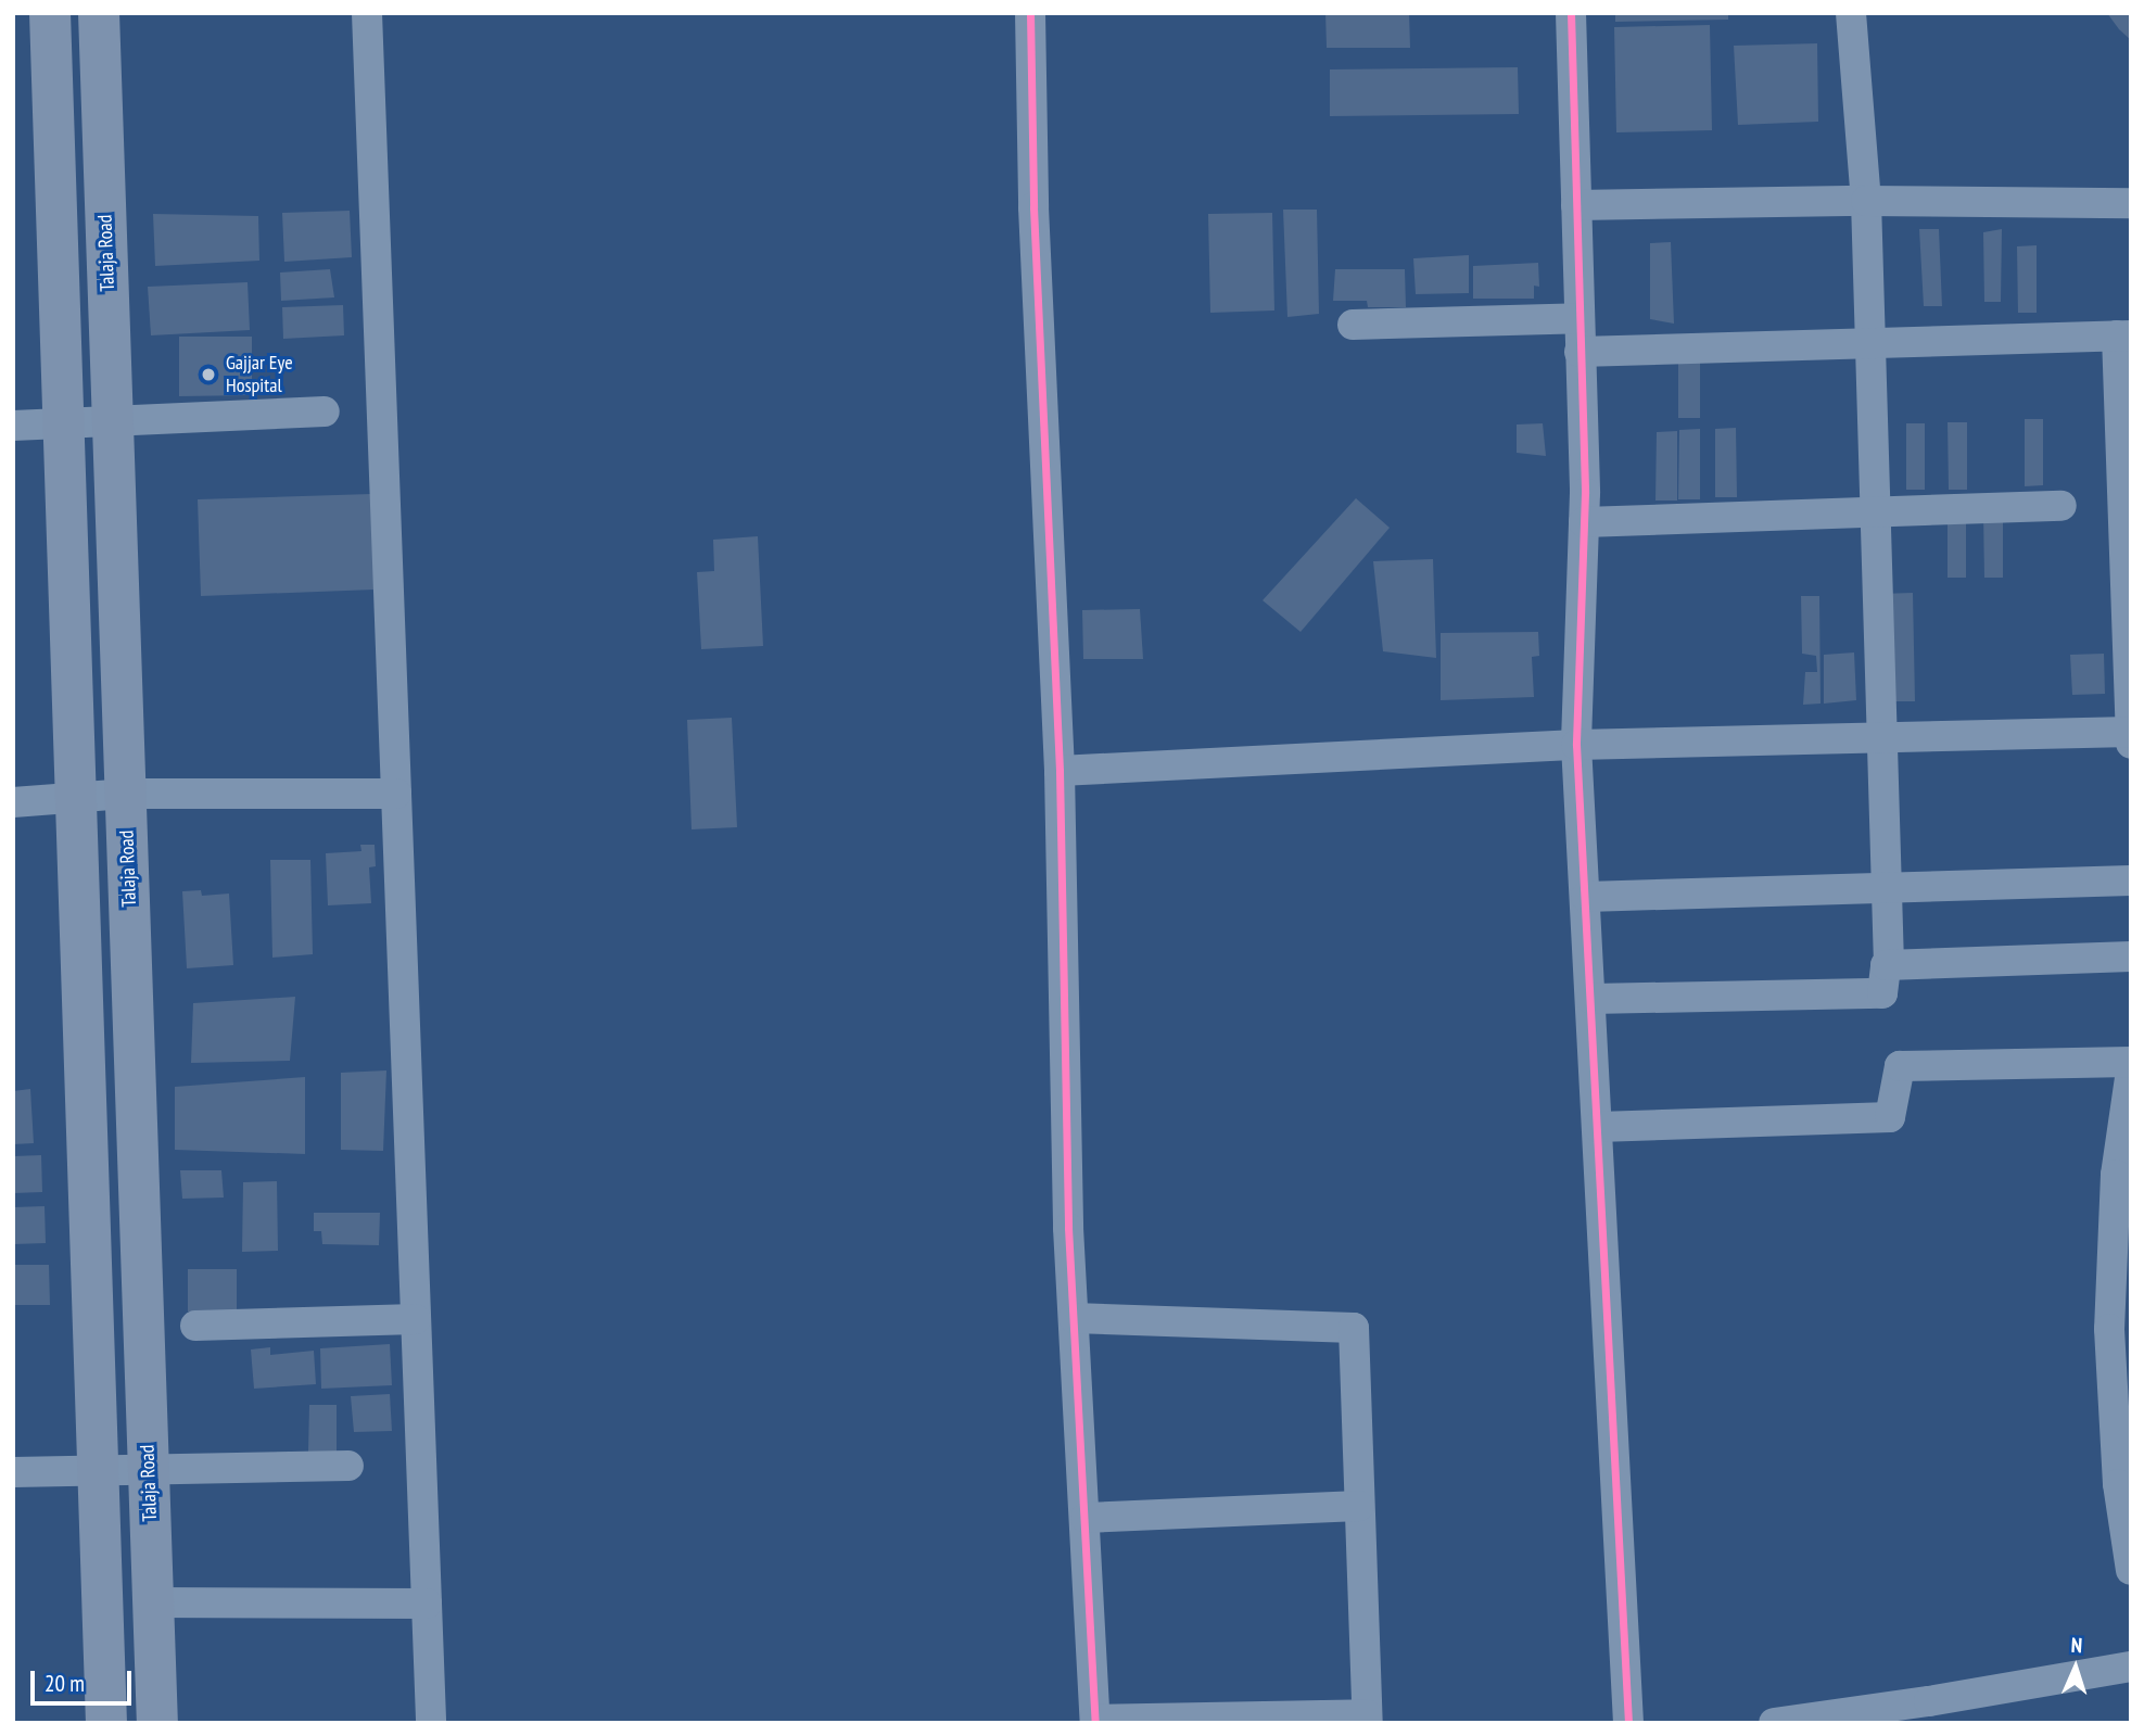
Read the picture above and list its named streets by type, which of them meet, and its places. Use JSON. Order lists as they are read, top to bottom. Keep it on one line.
{"streets":{"main road":["Talaja Road"]},"places":["Gajjar Eye Hospital"],"scale_bar":"20 m","north":"top"}
